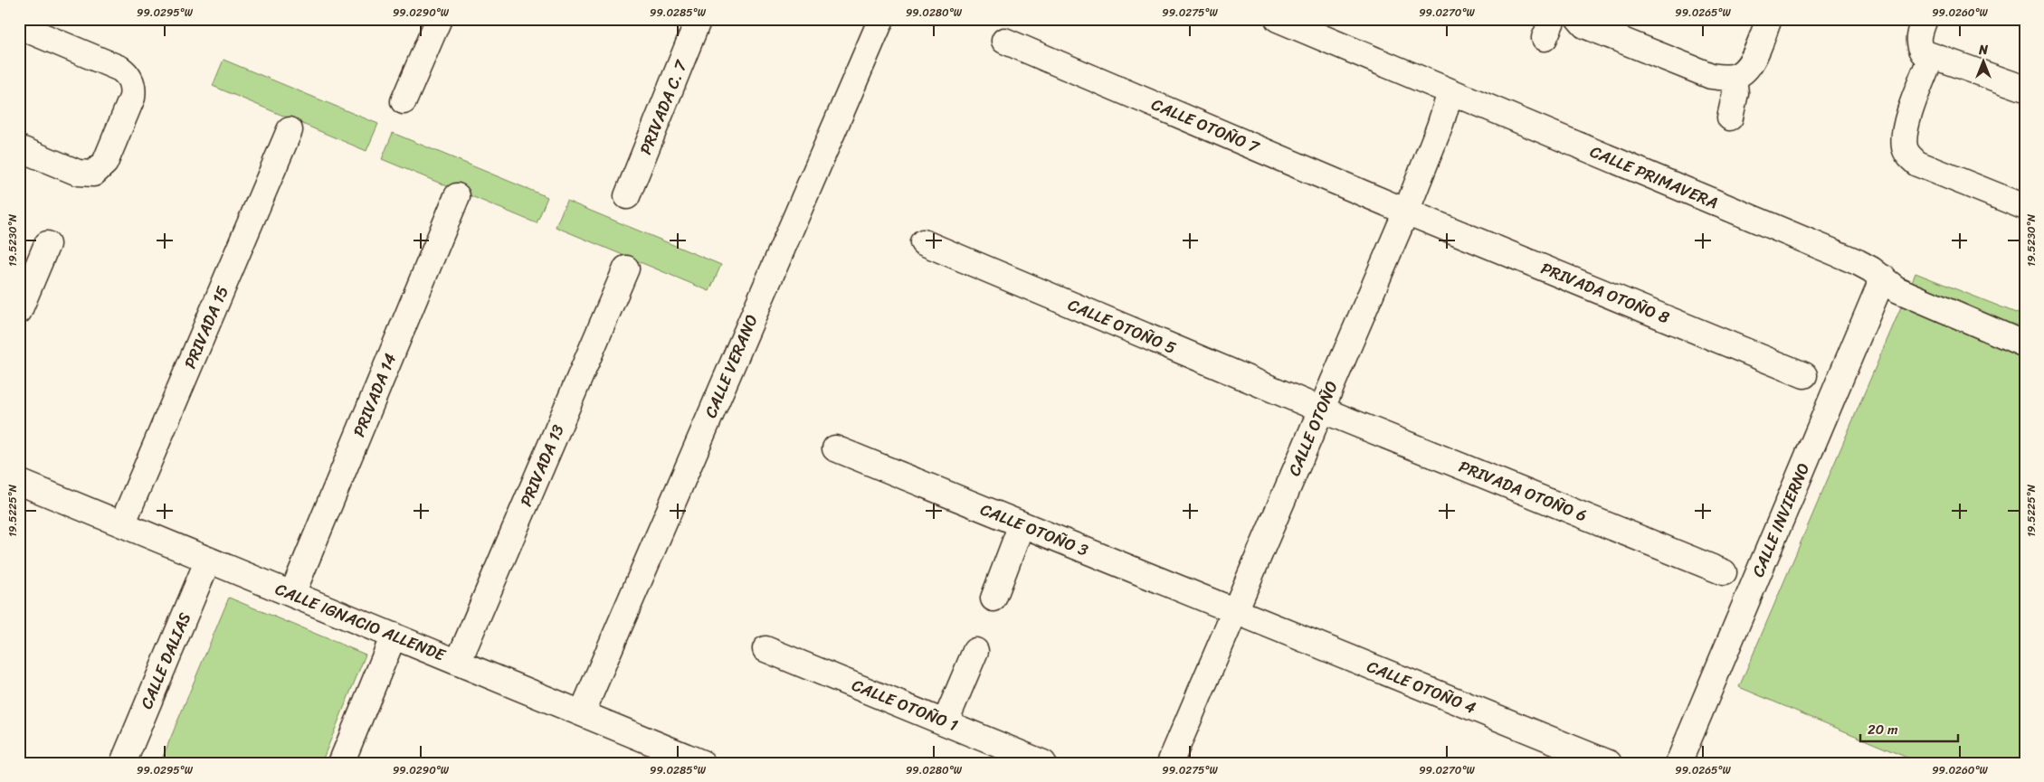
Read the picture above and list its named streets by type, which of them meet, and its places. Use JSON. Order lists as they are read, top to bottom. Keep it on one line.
{"streets":{"street":["PRIVADA C. 7","CALLE OTOÑO 7","CALLE PRIMAVERA","PRIVADA OTOÑO 8","CALLE OTOÑO 5","PRIVADA 15","CALLE VERANO","PRIVADA 14","CALLE OTOÑO","PRIVADA 13","PRIVADA OTOÑO 6","CALLE INVIERNO","CALLE OTOÑO 3","CALLE IGNACIO ALLENDE","CALLE DALIAS","CALLE OTOÑO 4","CALLE OTOÑO 1"]},"crossings":[["CALLE OTOÑO 7","PRIVADA OTOÑO 8"],["CALLE OTOÑO 7","CALLE OTOÑO"],["CALLE PRIMAVERA","CALLE OTOÑO"],["CALLE PRIMAVERA","CALLE INVIERNO"],["PRIVADA OTOÑO 8","CALLE OTOÑO"],["CALLE OTOÑO 5","CALLE OTOÑO"],["CALLE OTOÑO 5","PRIVADA OTOÑO 6"],["PRIVADA 15","CALLE IGNACIO ALLENDE"],["CALLE VERANO","CALLE IGNACIO ALLENDE"],["PRIVADA 14","CALLE IGNACIO ALLENDE"],["CALLE OTOÑO","PRIVADA OTOÑO 6"],["CALLE OTOÑO","CALLE OTOÑO 3"],["CALLE OTOÑO","CALLE OTOÑO 4"],["PRIVADA 13","CALLE IGNACIO ALLENDE"],["CALLE OTOÑO 3","CALLE OTOÑO 4"],["CALLE IGNACIO ALLENDE","CALLE DALIAS"]],"scale_bar":"20 m","north":"top","coordinates":["99.0295°W","99.0290°W","99.0285°W","99.0280°W","99.0275°W","99.0270°W","99.0265°W","99.0260°W","19.5230°N","19.5225°N"]}
